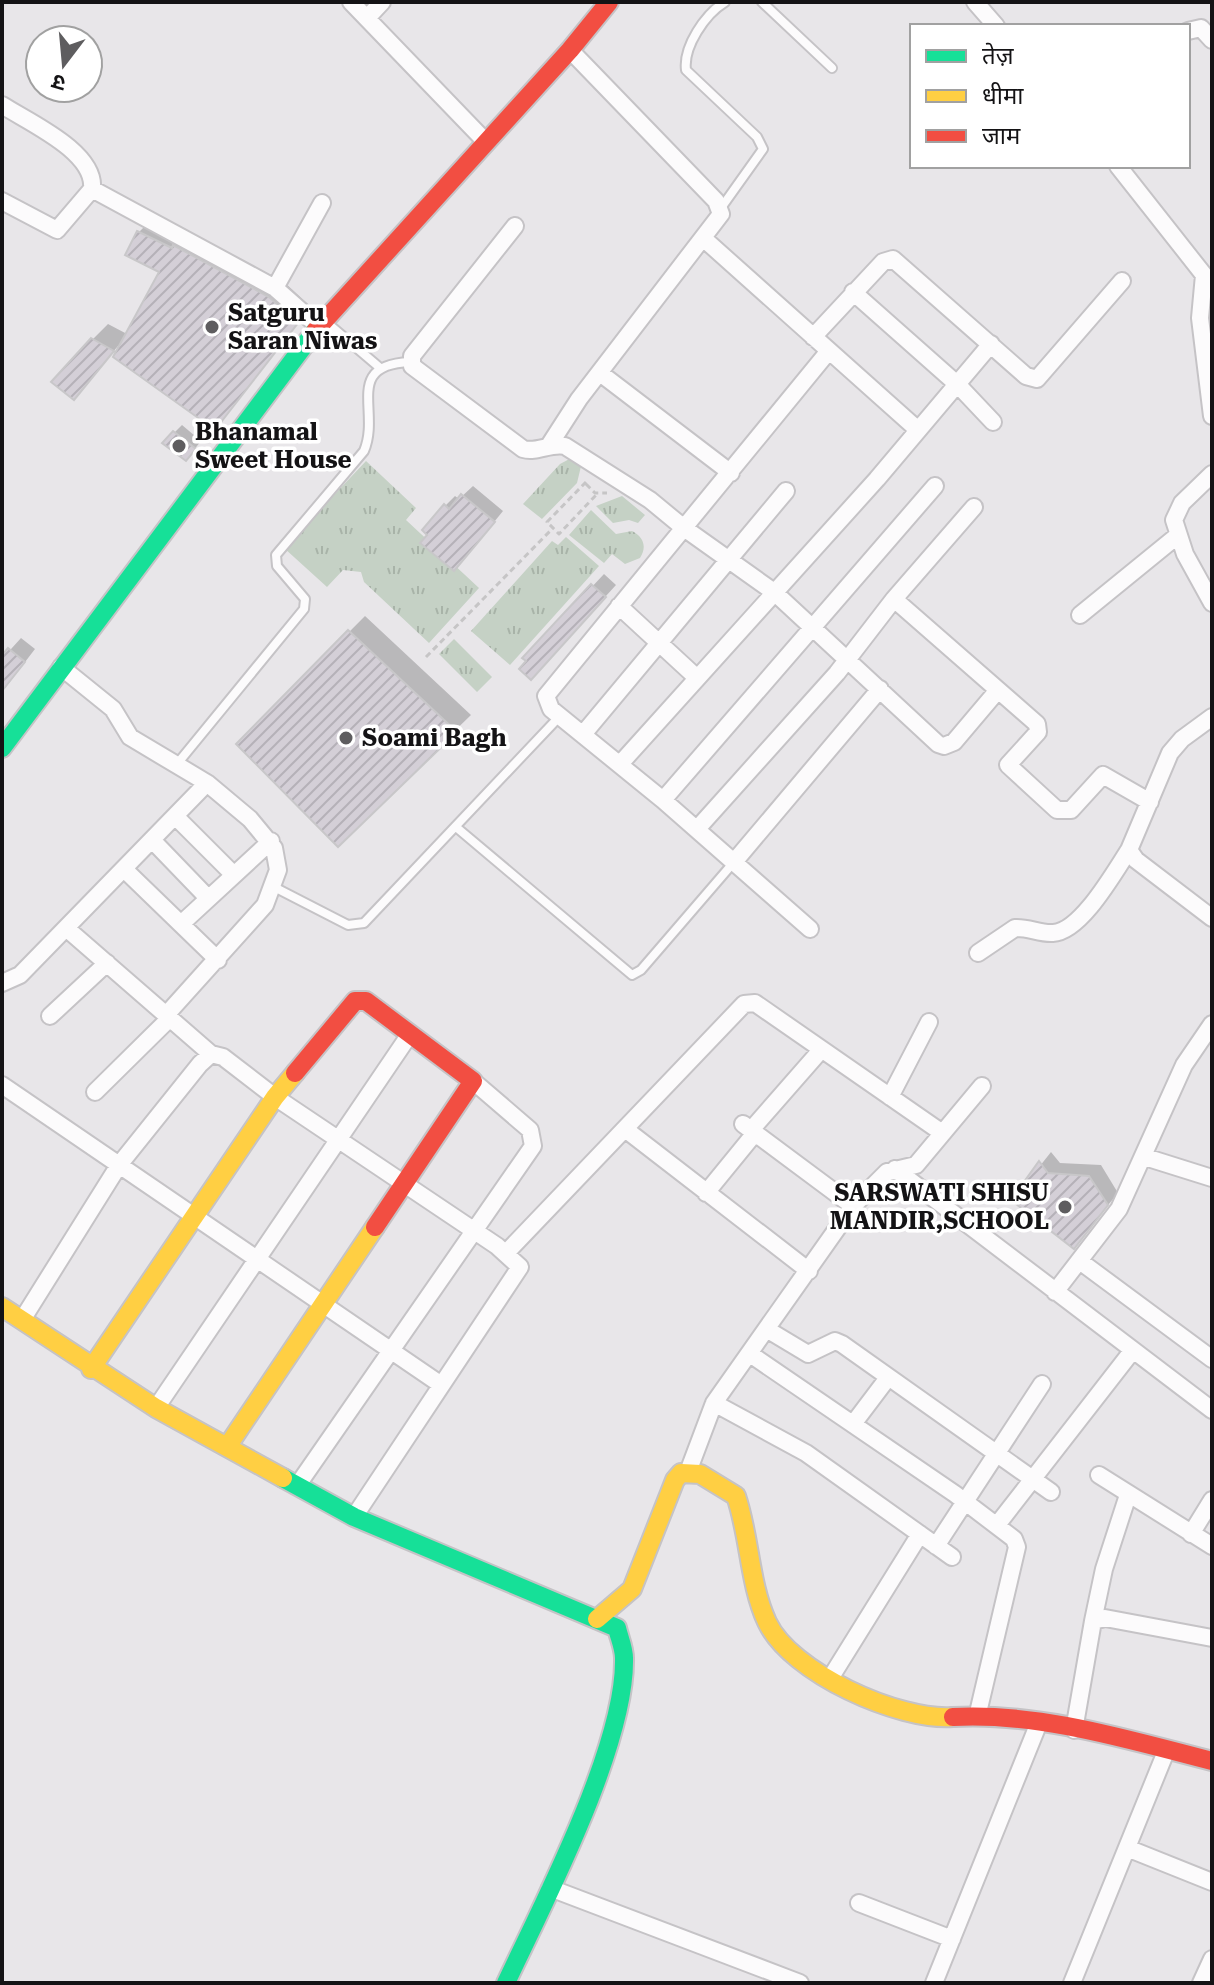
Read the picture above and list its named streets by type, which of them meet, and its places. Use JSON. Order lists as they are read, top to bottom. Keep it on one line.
{"places":["Satguru Saran Niwas","Bhanamal Sweet House","Soami Bagh","SARSWATI SHISU MANDIR,SCHOOL"],"legend":["तेज़","धीमा","जाम"],"north":"bottom"}
